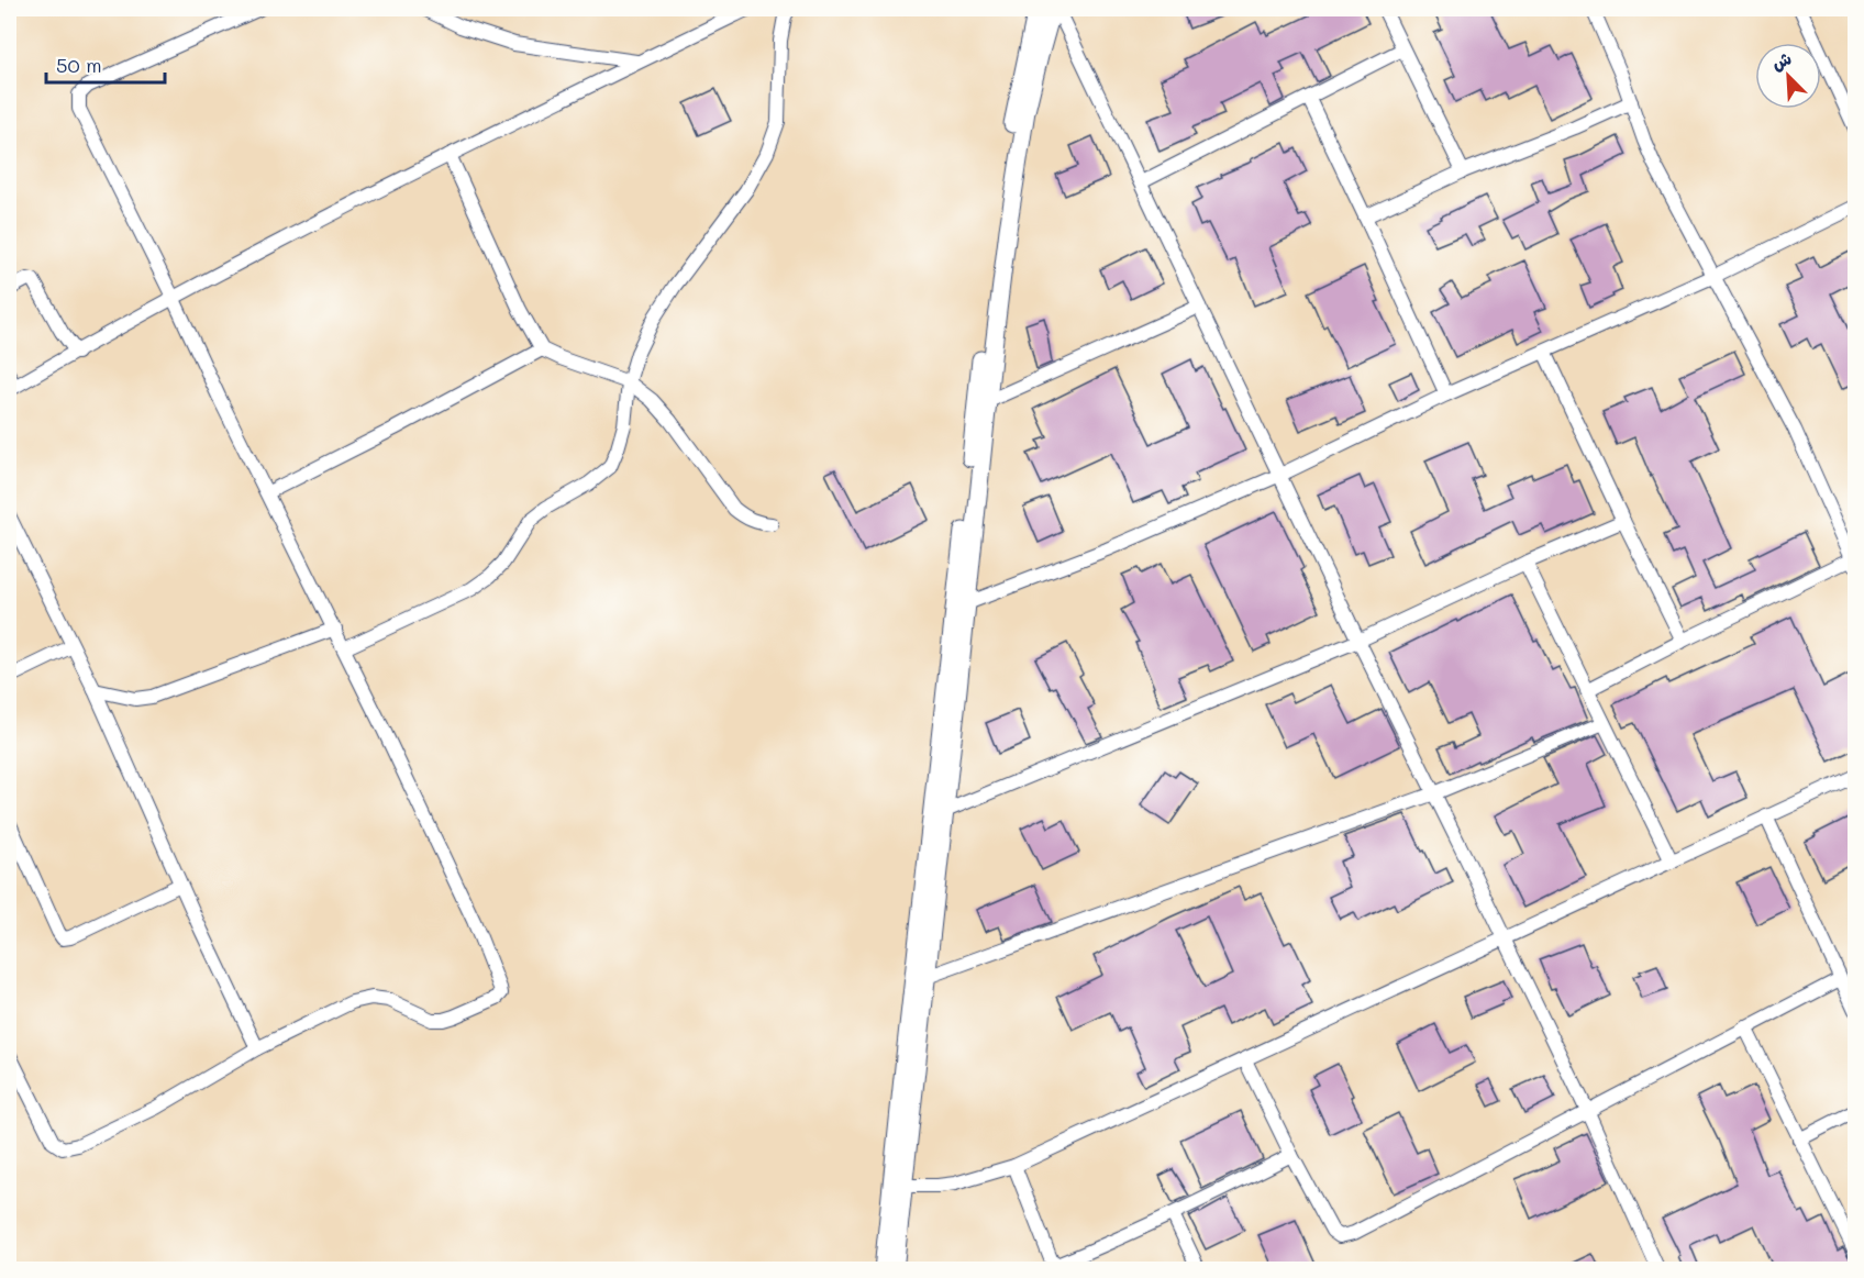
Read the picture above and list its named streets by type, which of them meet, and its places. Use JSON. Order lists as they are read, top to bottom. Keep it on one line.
{"scale_bar":"50 m","north":"top left"}
